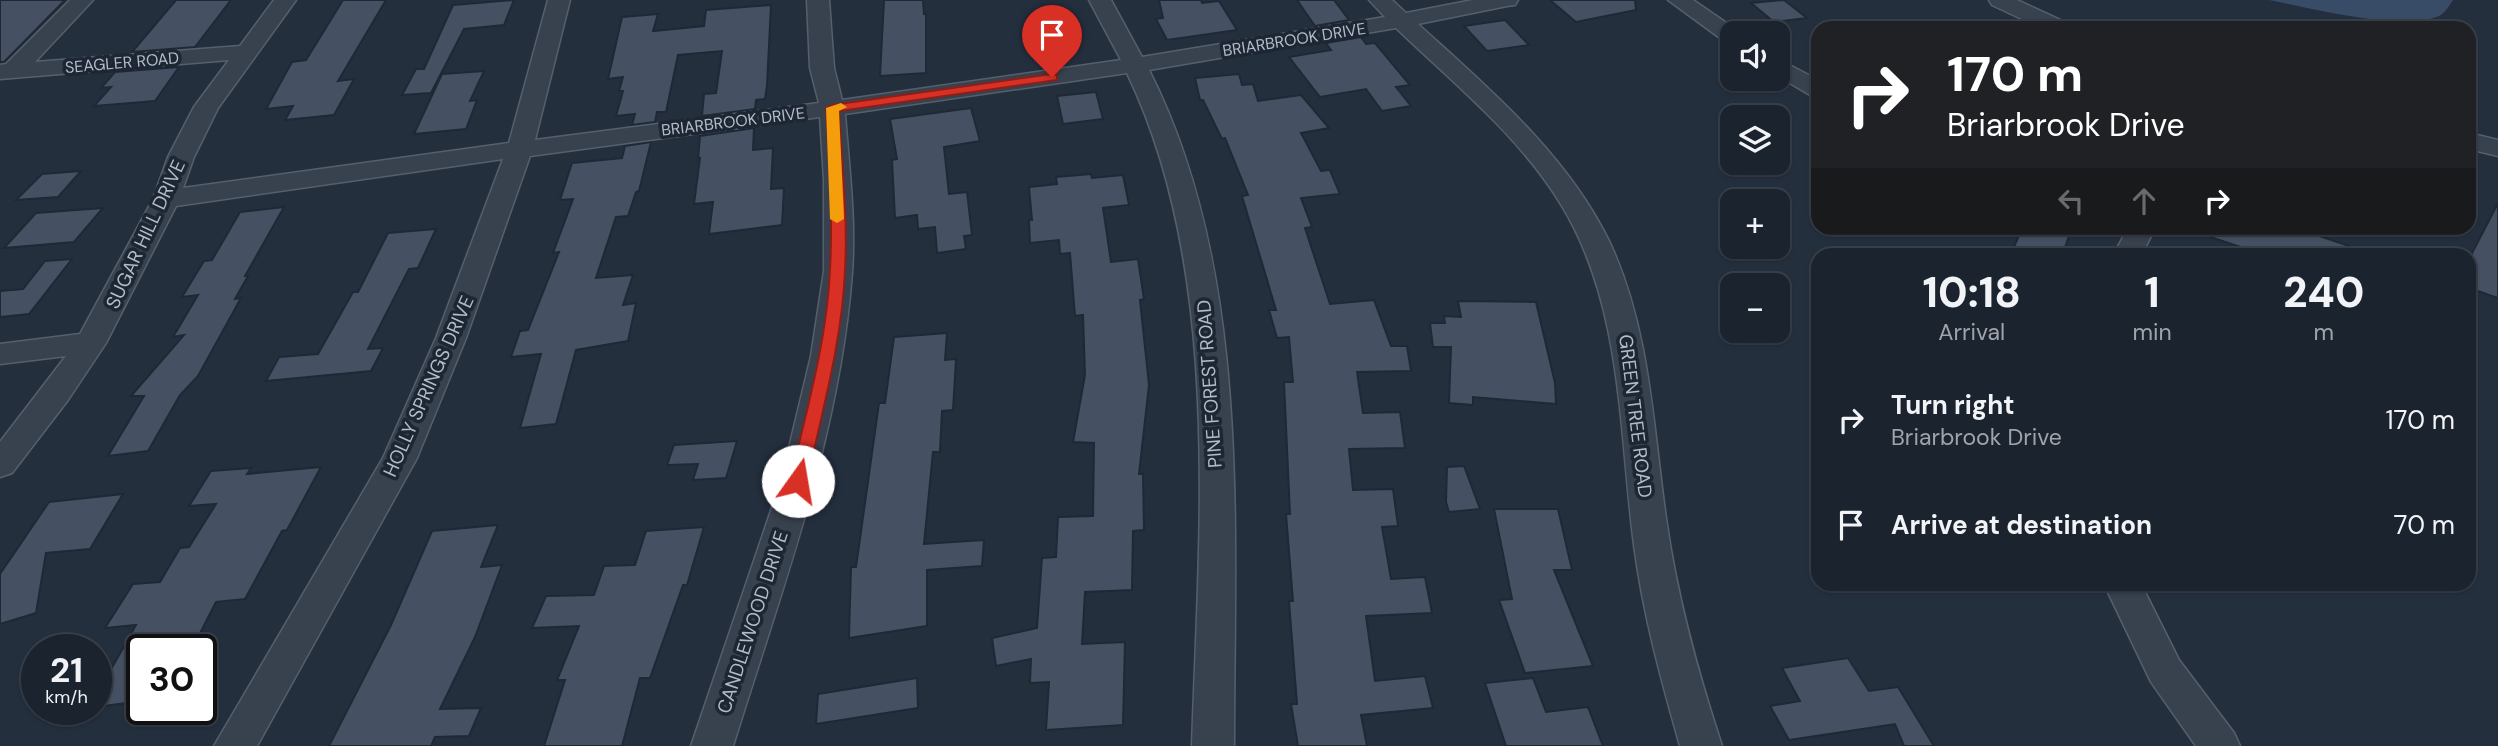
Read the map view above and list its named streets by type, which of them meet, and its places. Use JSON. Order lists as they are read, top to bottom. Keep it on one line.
{"streets":{"street":["BRIARBROOK DRIVE","SEAGLER ROAD","SUGAR HILL DRIVE","PINE FOREST ROAD","HOLLY SPRINGS DRIVE","GREEN TREE ROAD","CANDLEWOOD DRIVE"]},"crossings":[["BRIARBROOK DRIVE","SUGAR HILL DRIVE"],["BRIARBROOK DRIVE","PINE FOREST ROAD"],["BRIARBROOK DRIVE","HOLLY SPRINGS DRIVE"],["BRIARBROOK DRIVE","GREEN TREE ROAD"],["BRIARBROOK DRIVE","CANDLEWOOD DRIVE"],["SEAGLER ROAD","SUGAR HILL DRIVE"]],"page":{"map_buttons":["+","−"],"turn":["170 m","Briarbrook Drive"],"eta":["10:18","Arrival","1","min","240","m"],"list":[{"name":"Turn right","note":"Briarbrook Drive","value":"170 m"},{"name":"Arrive at destination","value":"70 m"}],"speed":"21 km/h","limit":"30"}}
